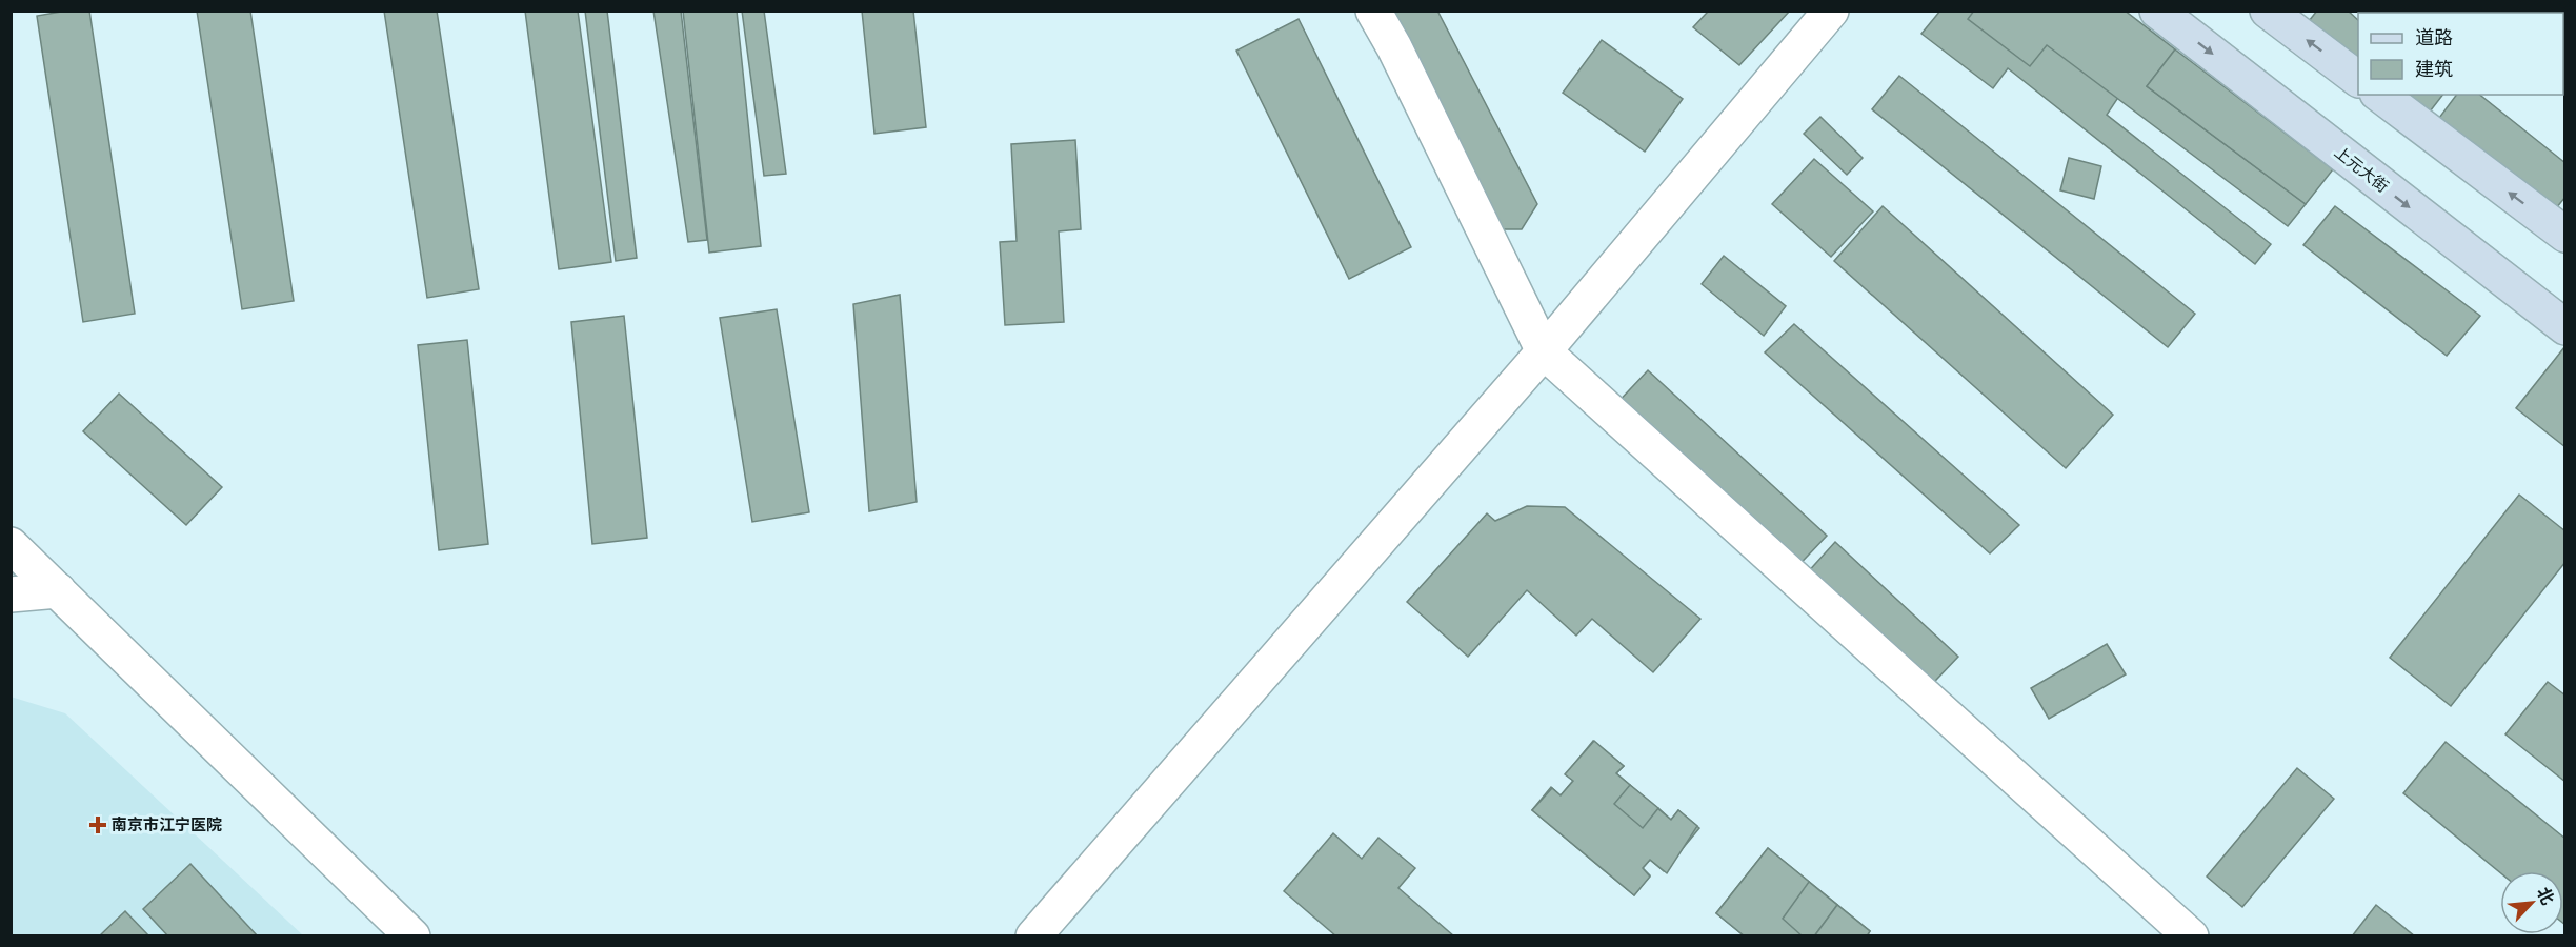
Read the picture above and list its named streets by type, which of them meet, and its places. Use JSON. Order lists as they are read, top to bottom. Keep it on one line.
{"streets":{"main road":["上元大街"]},"places":{"health":["南京市江宁医院"]},"legend":["道路","建筑"],"north":"top right"}
